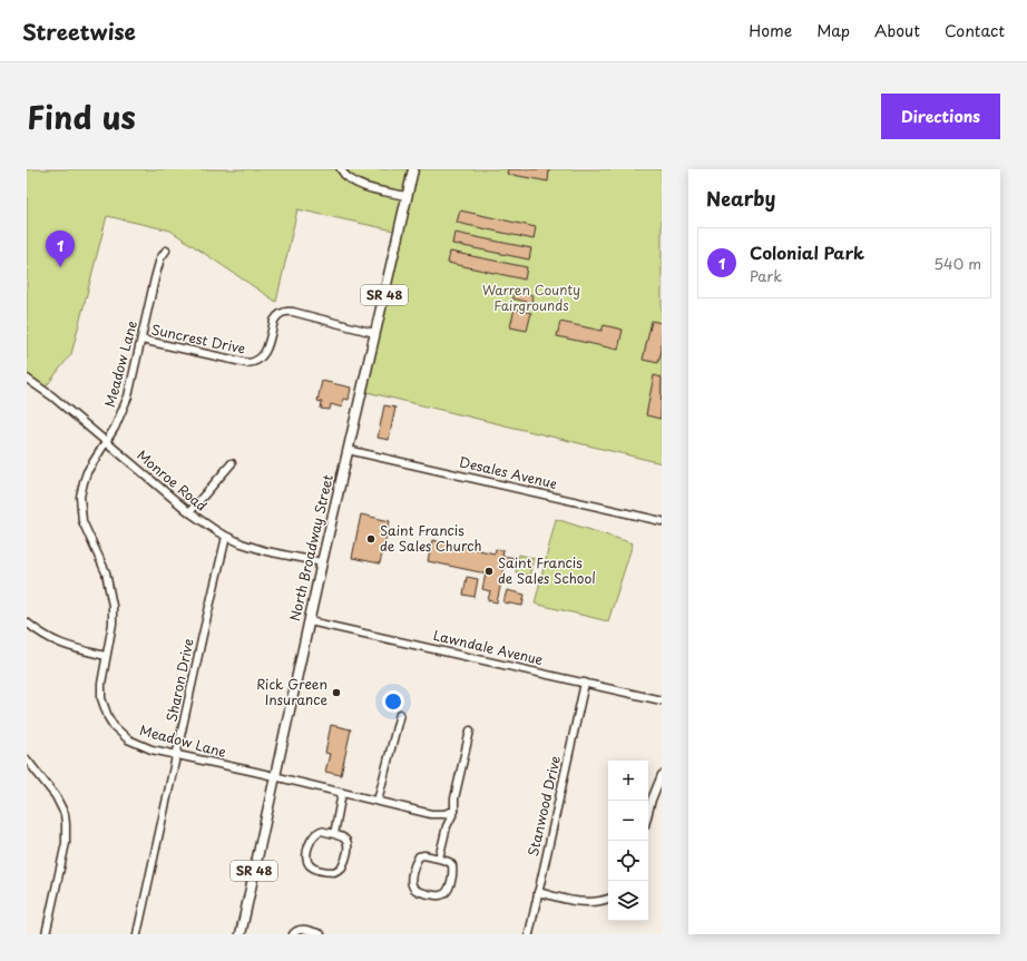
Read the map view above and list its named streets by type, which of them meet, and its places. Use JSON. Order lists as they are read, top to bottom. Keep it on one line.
{"streets":{"main road":["SR 48","North Broadway Street"],"street":["Suncrest Drive","Meadow Lane","Desales Avenue","Monroe Road","Lawndale Avenue","Sharon Drive","Stanwood Drive"]},"crossings":[["Suncrest Drive","Meadow Lane"],["Suncrest Drive","North Broadway Street"],["Meadow Lane","Monroe Road"],["Meadow Lane","North Broadway Street"],["Meadow Lane","Sharon Drive"],["Desales Avenue","North Broadway Street"],["Monroe Road","North Broadway Street"],["Monroe Road","Sharon Drive"],["North Broadway Street","Lawndale Avenue"],["Lawndale Avenue","Stanwood Drive"]],"parks":["Warren County Fairgrounds"],"places":["Saint Francis de Sales Church","Saint Francis de Sales School","Rick Green Insurance"],"page":{"header":"Streetwise","nav":["Home","Map","About","Contact"],"title":"Find us","buttons":"Directions","heading":"Nearby","list":[{"mark":"1","name":"Colonial Park","note":"Park","value":"540 m"}],"pins":"1","map_buttons":["+","−"]}}
